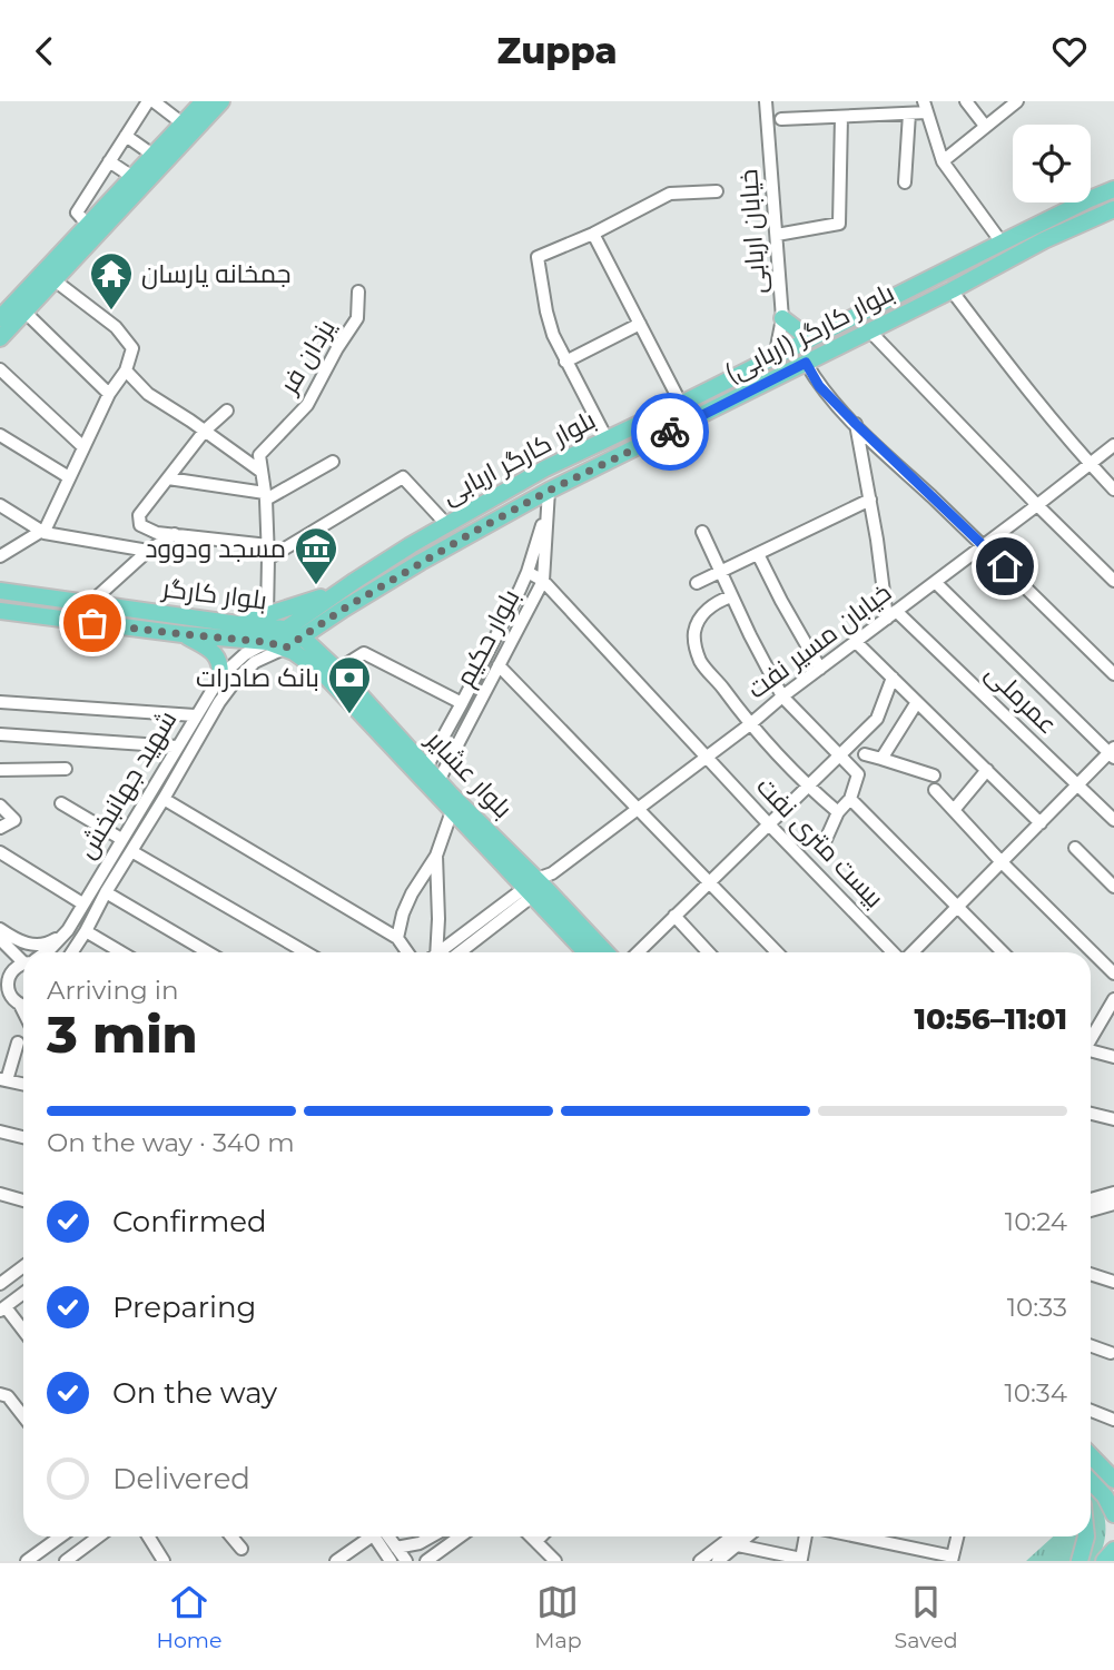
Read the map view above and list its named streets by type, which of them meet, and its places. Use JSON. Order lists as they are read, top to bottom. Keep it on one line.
{"streets":{"main road":["بلوار کارگر (اربابی)","بلوار کارگر اربابی","بلوار کارگر","بلوار عشایر"],"street":["خیابان اربابی","یزدان فر","بلوار حکیم","خیابان مسیر نفت","عمرملی","شهید جهانبخش","بیست متری نفت"]},"crossings":[["خیابان اربابی","بلوار کارگر اربابی"],["بلوار کارگر (اربابی)","بلوار کارگر"],["بلوار کارگر (اربابی)","بلوار حکیم"],["بلوار کارگر (اربابی)","بلوار عشایر"],["بلوار کارگر (اربابی)","شهید جهانبخش"],["بلوار کارگر اربابی","بلوار کارگر"],["بلوار کارگر اربابی","بلوار عشایر"],["بلوار کارگر اربابی","شهید جهانبخش"],["بلوار کارگر","بلوار عشایر"],["بلوار کارگر","شهید جهانبخش"],["بلوار حکیم","بلوار عشایر"],["بلوار حکیم","بیست متری نفت"],["خیابان مسیر نفت","عمرملی"],["خیابان مسیر نفت","بلوار عشایر"],["خیابان مسیر نفت","بیست متری نفت"],["بلوار عشایر","شهید جهانبخش"]],"places":{"temple":["جمخانه یارسان"],"museum":["مسجد ودوود"],"bank":["بانک صادرات"]},"page":{"header":"Zuppa","heading":["3 min","Arriving in","10:56–11:01"],"bar":"On the way · 340 m","list":[["Confirmed","10:24"],["Preparing","10:33"],["On the way","10:34"],"Delivered"],"tabs":["Home","Map","Saved"]}}
